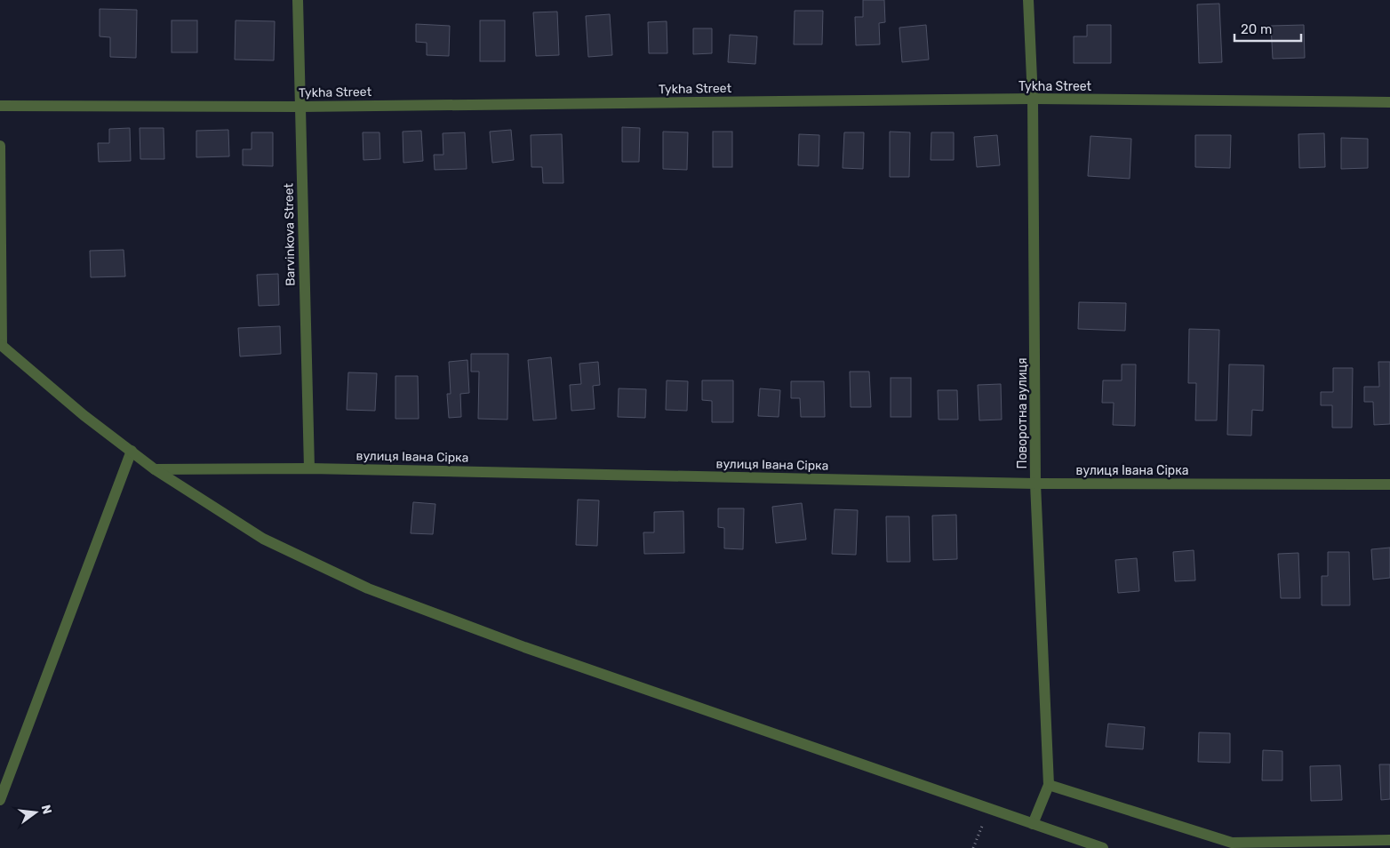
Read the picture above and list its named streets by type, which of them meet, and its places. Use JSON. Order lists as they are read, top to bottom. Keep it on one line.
{"streets":{"street":["Tykha Street","Barvinkova Street","Поворотна вулиця","вулиця Івана Сірка"]},"crossings":[["Tykha Street","Barvinkova Street"],["Tykha Street","Поворотна вулиця"],["Barvinkova Street","вулиця Івана Сірка"],["Поворотна вулиця","вулиця Івана Сірка"]],"scale_bar":"20 m","north":"right"}
